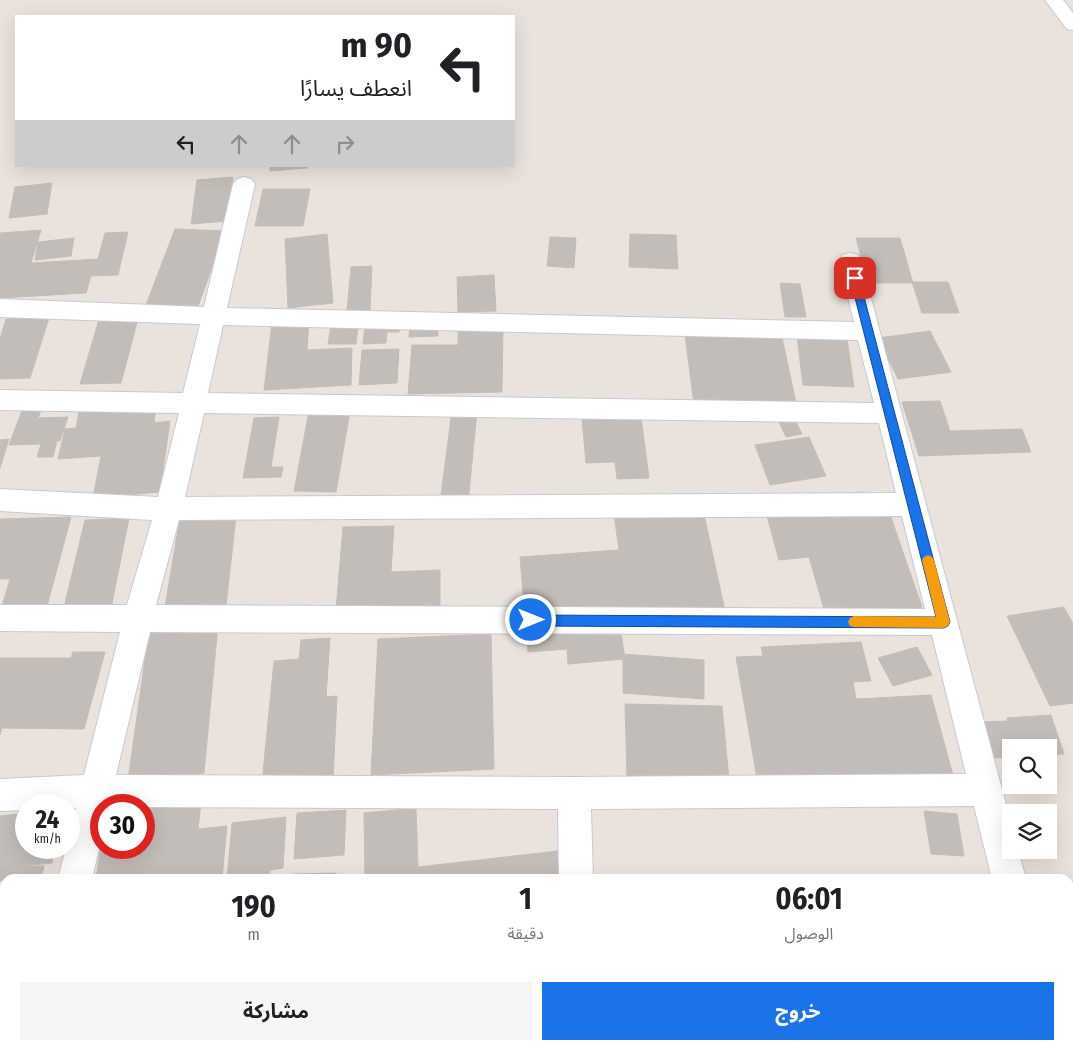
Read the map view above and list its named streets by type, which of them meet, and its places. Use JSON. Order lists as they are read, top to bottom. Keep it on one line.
{"page":{"turn":["90 m","انعطف يسارًا"],"speed":"24 km/h","limit":"30","eta":["06:01","الوصول","1","دقيقة","190","m"],"buttons":["خروج","مشاركة"]}}
